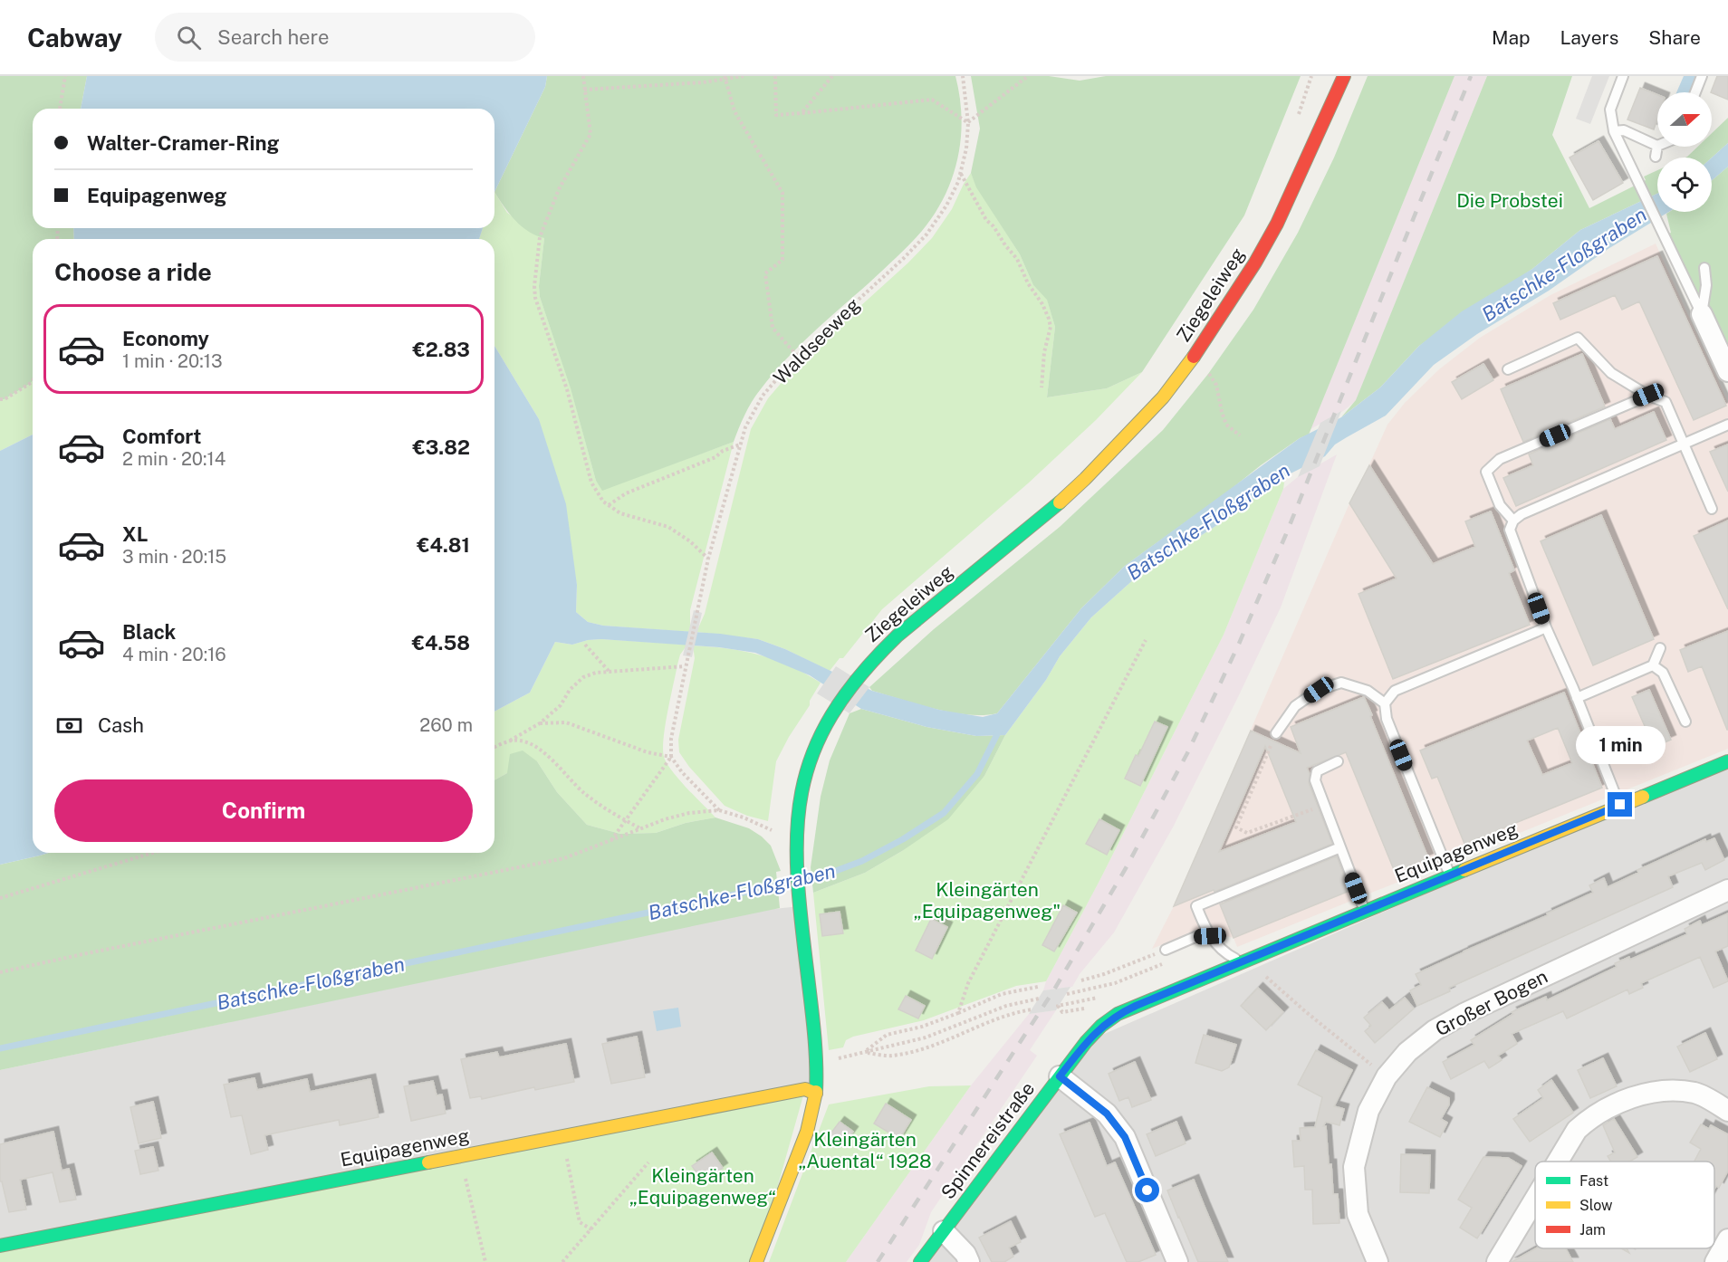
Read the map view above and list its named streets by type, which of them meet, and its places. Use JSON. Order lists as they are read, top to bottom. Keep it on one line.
{"streets":{"street":["Ziegeleiweg","Equipagenweg","Großer Bogen","Spinnereistraße"],"path":["Waldseeweg"]},"crossings":[["Ziegeleiweg","Equipagenweg"],["Equipagenweg","Spinnereistraße"]],"water":["Batschke‐Floßgraben"],"parks":["Die Probstei","Kleingärten „Equipagenweg\"","Kleingärten „Auental“ 1928","Kleingärten „Equipagenweg“"],"legend":["Fast","Slow","Jam"],"north":"right","page":{"header":"Cabway","search":"Search here","nav":["Map","Layers","Share"],"banner":["Walter-Cramer-Ring","Equipagenweg"],"heading":"Choose a ride","list":[{"name":"Economy","note":"1 min · 20:13","value":"€2.83"},{"name":"Comfort","note":"2 min · 20:14","value":"€3.82"},{"name":"XL","note":"3 min · 20:15","value":"€4.81"},{"name":"Black","note":"4 min · 20:16","value":"€4.58"}],"pay":["Cash","260 m"],"bubble":"1 min","buttons":"Confirm"}}
